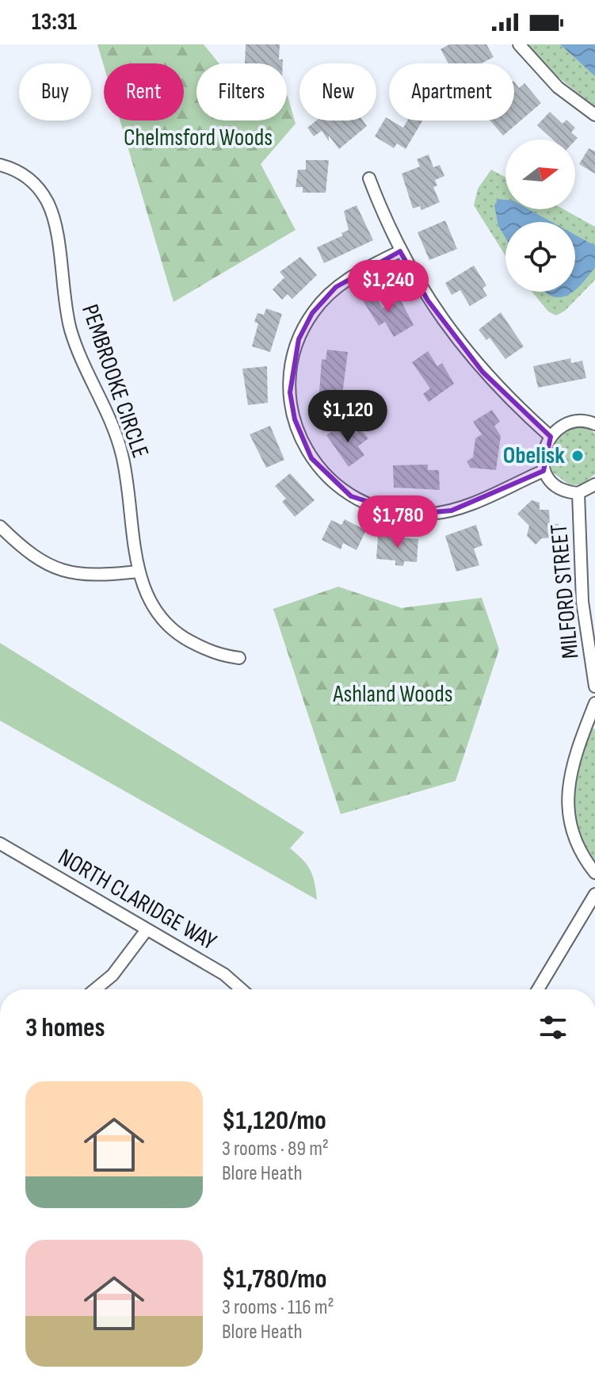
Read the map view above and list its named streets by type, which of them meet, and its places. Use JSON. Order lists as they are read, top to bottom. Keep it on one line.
{"streets":{"street":["PEMBROOKE CIRCLE","MILFORD STREET","NORTH CLARIDGE WAY"]},"parks":["Chelmsford Woods","Ashland Woods"],"places":["Obelisk"],"north":"right","page":{"status":"13:31","chip":["Buy","Rent","Filters","New","Apartment"],"price":["$1,240","$1,120","$1,780"],"heading":"3 homes","list":[{"name":"$1,120/mo","note":"3 rooms · 89 m² · Blore Heath"},{"name":"$1,780/mo","note":"3 rooms · 116 m² · Blore Heath"}]}}
